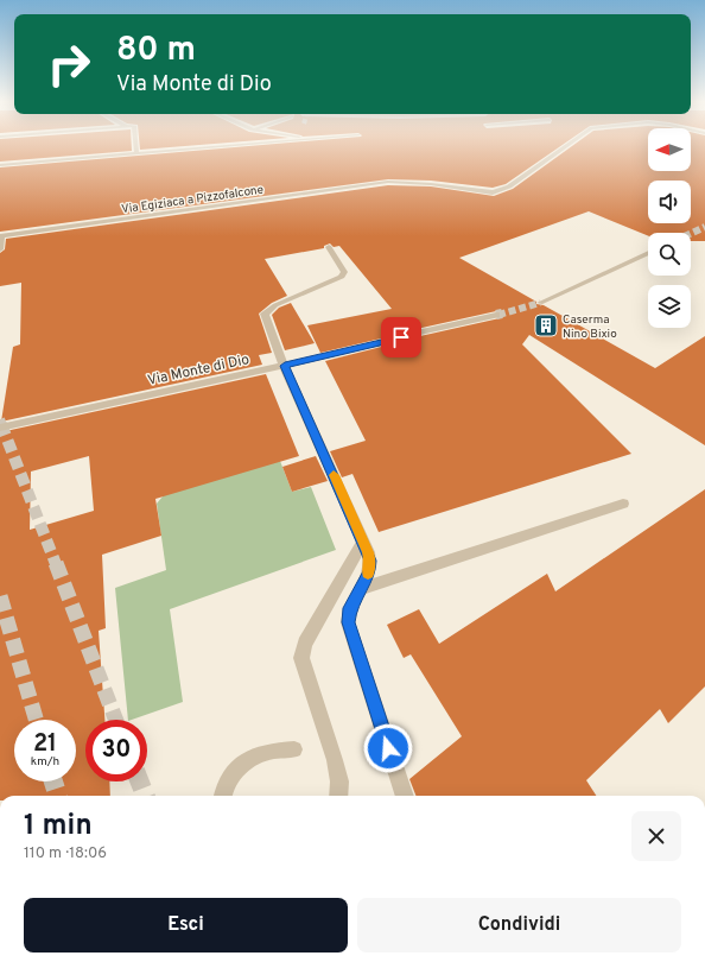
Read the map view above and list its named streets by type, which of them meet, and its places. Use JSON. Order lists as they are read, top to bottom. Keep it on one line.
{"streets":{"street":["Via Egiziaca a Pizzofalcone","Via Monte di Dio"]},"places":{"building":["Caserma Nino Bixio"]},"north":"left","page":{"turn":["80 m","Via Monte di Dio"],"speed":"21 km/h","limit":"30","heading":["1 min","110 m · 18:06"],"buttons":["Esci","Condividi"]}}
